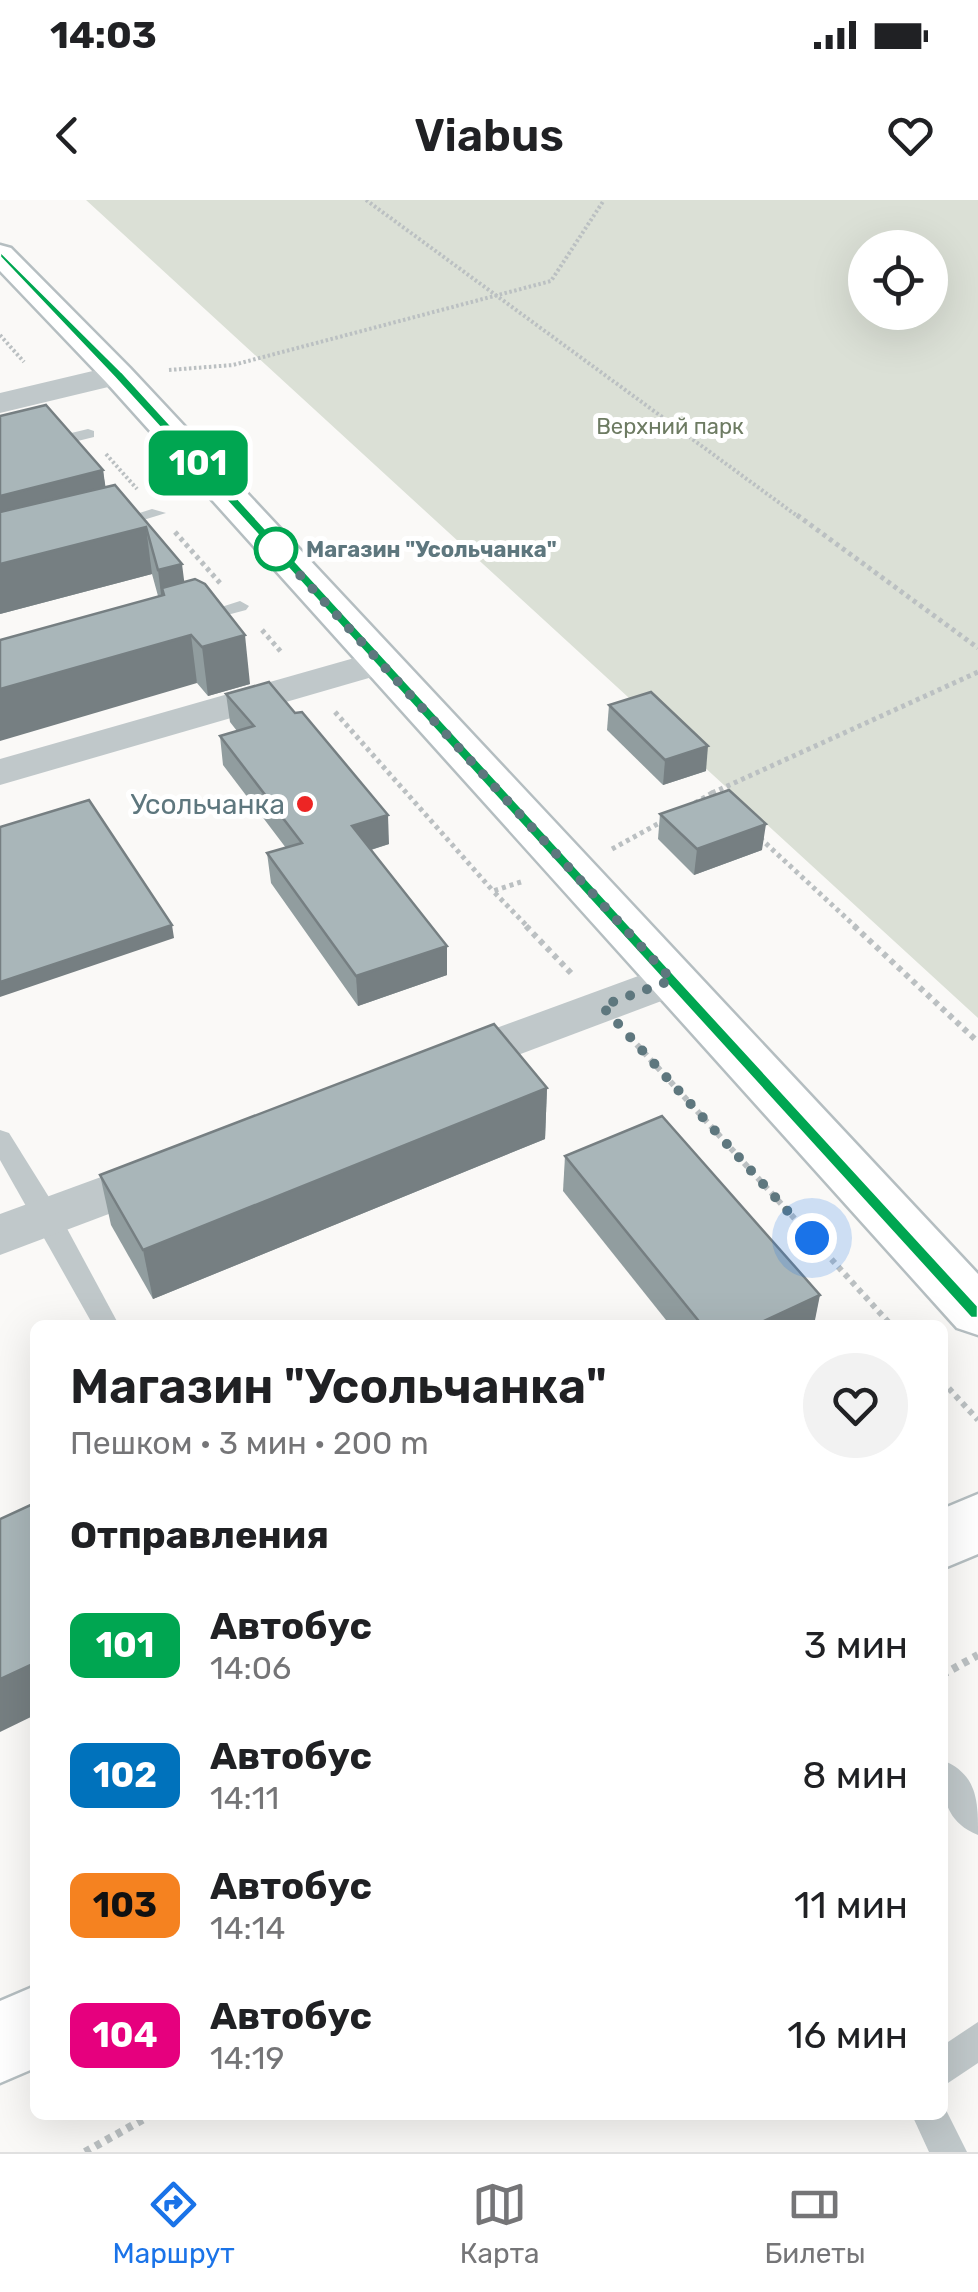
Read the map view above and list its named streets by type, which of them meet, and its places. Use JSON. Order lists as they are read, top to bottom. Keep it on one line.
{"parks":["Верхний парк"],"places":["Магазин \"Усольчанка\"","Усольчанка"],"lines":["bus line 101"],"page":{"status":"14:03","header":"Viabus","on_map":"101","heading":[["Магазин \"Усольчанка\"","Пешком · 3 мин · 200 m"],"Отправления"],"list":[{"mark":"101","name":"Автобус","note":"14:06","value":"3 мин"},{"mark":"102","name":"Автобус","note":"14:11","value":"8 мин"},{"mark":"103","name":"Автобус","note":"14:14","value":"11 мин"},{"mark":"104","name":"Автобус","note":"14:19","value":"16 мин"}],"tabs":["Маршрут","Карта","Билеты"]}}
